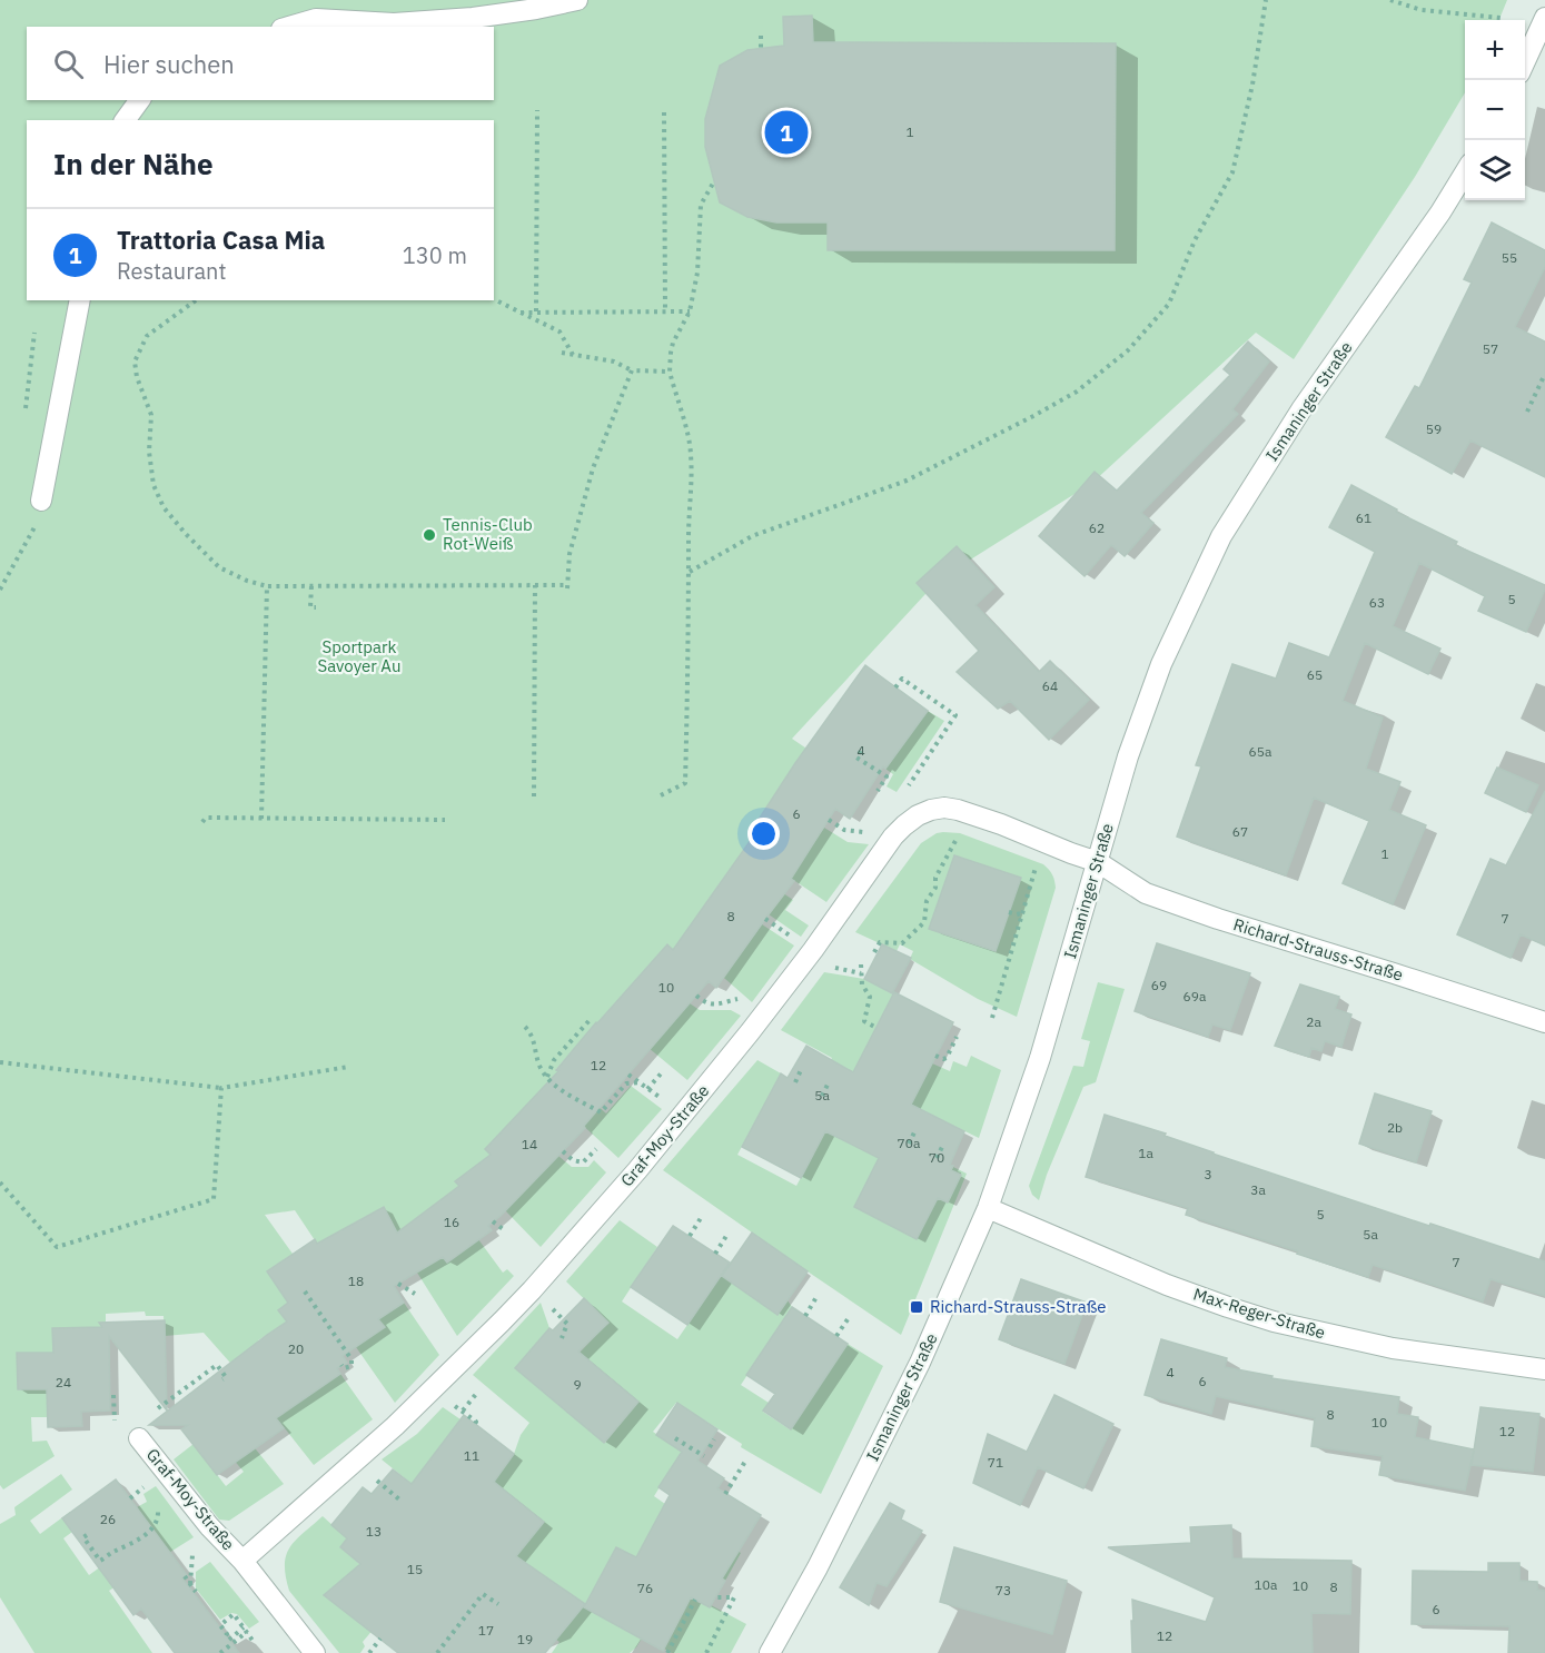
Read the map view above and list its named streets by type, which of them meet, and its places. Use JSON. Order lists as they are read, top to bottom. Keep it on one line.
{"streets":{"street":["Ismaninger Straße","Richard-Strauss-Straße","Graf-Moy-Straße","Max-Reger-Straße"]},"crossings":[["Ismaninger Straße","Richard-Strauss-Straße"],["Ismaninger Straße","Graf-Moy-Straße"],["Ismaninger Straße","Max-Reger-Straße"],["Richard-Strauss-Straße","Graf-Moy-Straße"]],"parks":["Sportpark Savoyer Au"],"places":{"other":["Tennis-Club Rot-Weiß"],"transit":["Richard-Strauss-Straße"]},"house_numbers":["1","55","57","59","61","62","5","63","65","64","4","65a","6","67","1","8","7","69","10","69a","2a","12","5a","2b","70a","14","1a","70","3","3a","5","16","5a","7","18","20","4","6","24","9","8","10","12","11","71","26","13","15","10a","10","8","76","73","6","17","12","19"],"page":{"map_buttons":["+","−"],"search":"Hier suchen","pins":"1","heading":"In der Nähe","list":[{"mark":"1","name":"Trattoria Casa Mia","note":"Restaurant","value":"130 m"}]}}
